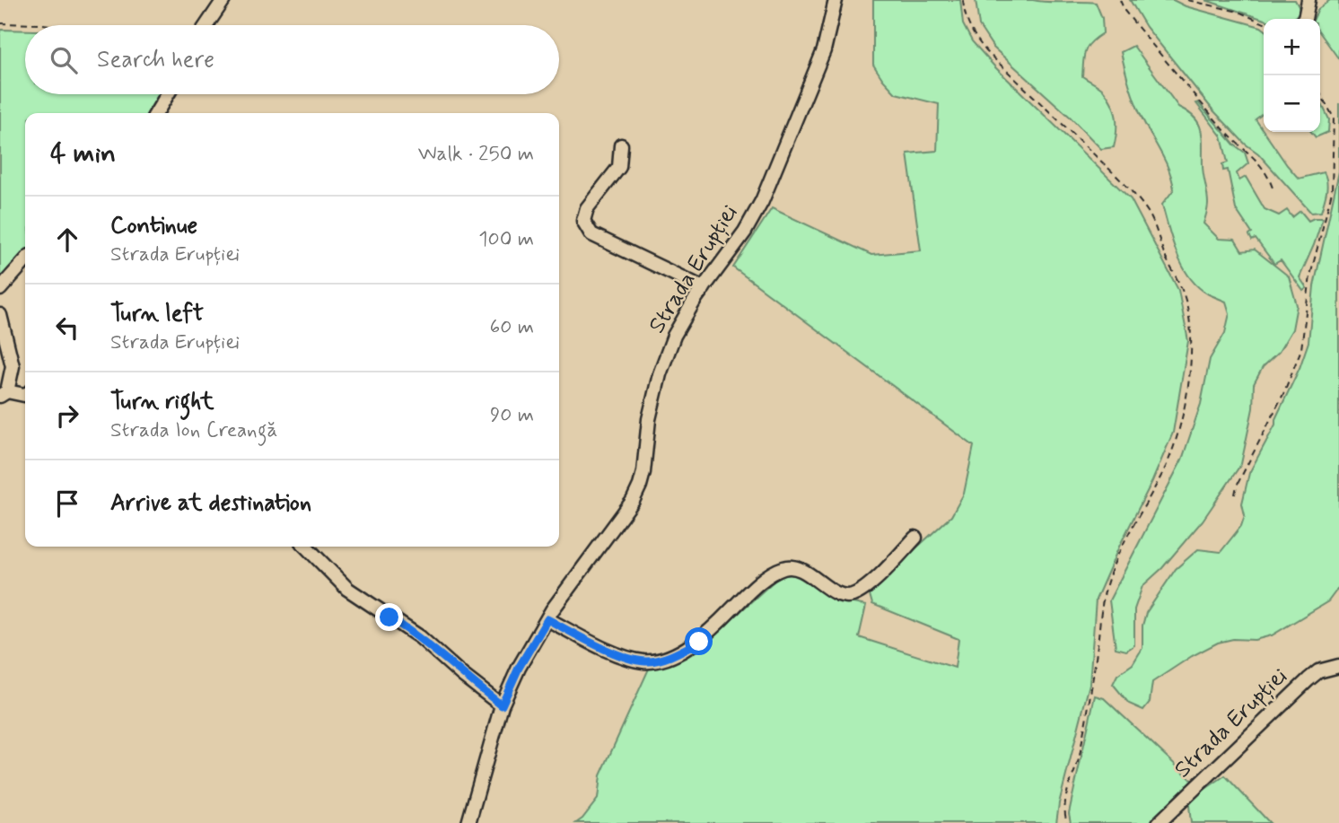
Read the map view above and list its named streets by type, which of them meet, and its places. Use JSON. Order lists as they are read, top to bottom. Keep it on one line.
{"streets":{"street":["Strada Erupției"]},"page":{"map_buttons":["+","−"],"search":"Search here","heading":["4 min","Walk · 250 m"],"list":[["Continue","Strada Erupției","100 m"],["Turn left","Strada Erupției","60 m"],["Turn right","Strada Ion Creangă","90 m"],"Arrive at destination"]}}
